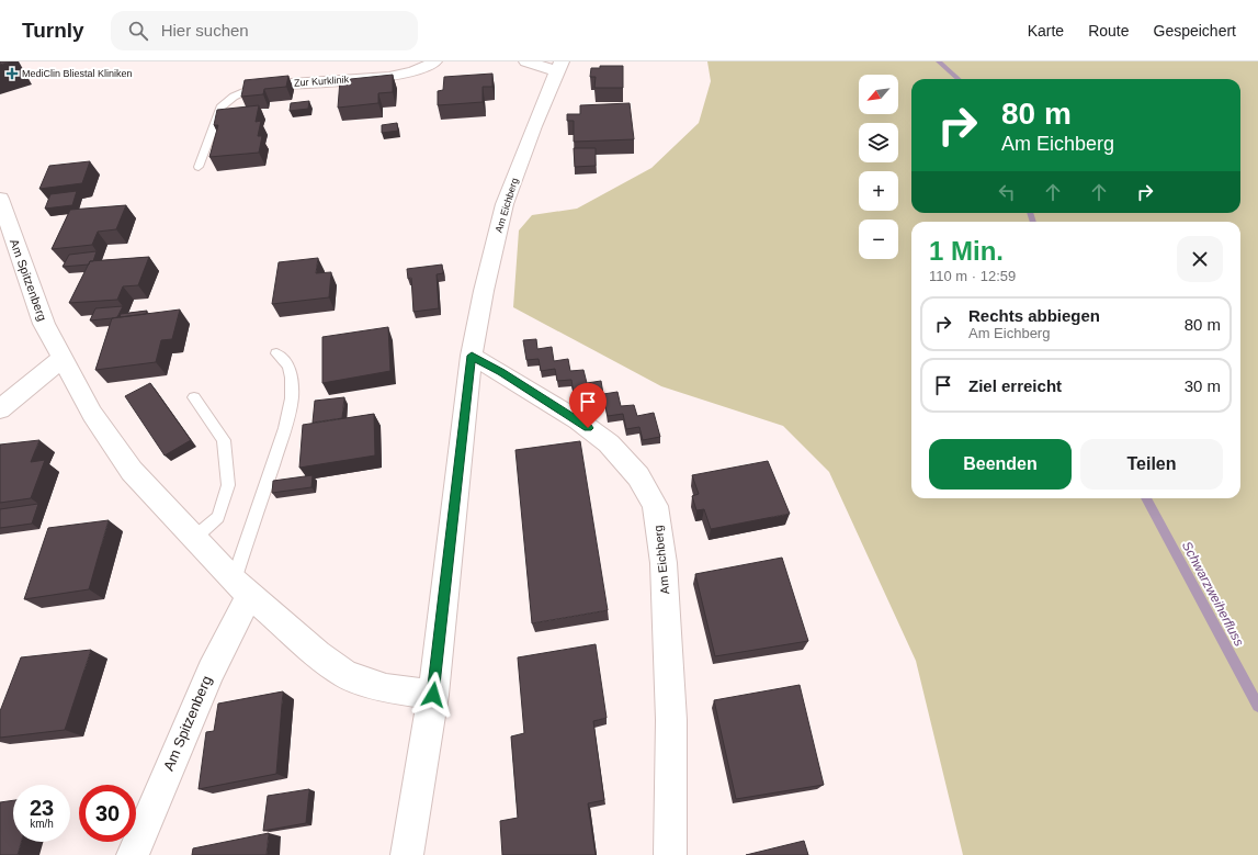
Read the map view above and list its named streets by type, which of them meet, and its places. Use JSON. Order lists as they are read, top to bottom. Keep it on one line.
{"streets":{"street":["Zur Kurklinik","Am Eichberg","Am Spitzenberg"]},"crossings":[["Am Eichberg","Am Spitzenberg"]],"water":["Schwarzweiherfluss"],"places":{"health":["MediClin Bliestal Kliniken"]},"north":"bottom left","page":{"header":"Turnly","search":"Hier suchen","nav":["Karte","Route","Gespeichert"],"map_buttons":["+","−"],"turn":["80 m","Am Eichberg"],"heading":["1 Min.","110 m · 12:59"],"list":[{"name":"Rechts abbiegen","note":"Am Eichberg","value":"80 m"},{"name":"Ziel erreicht","value":"30 m"}],"buttons":["Beenden","Teilen"],"speed":"23 km/h","limit":"30"}}
